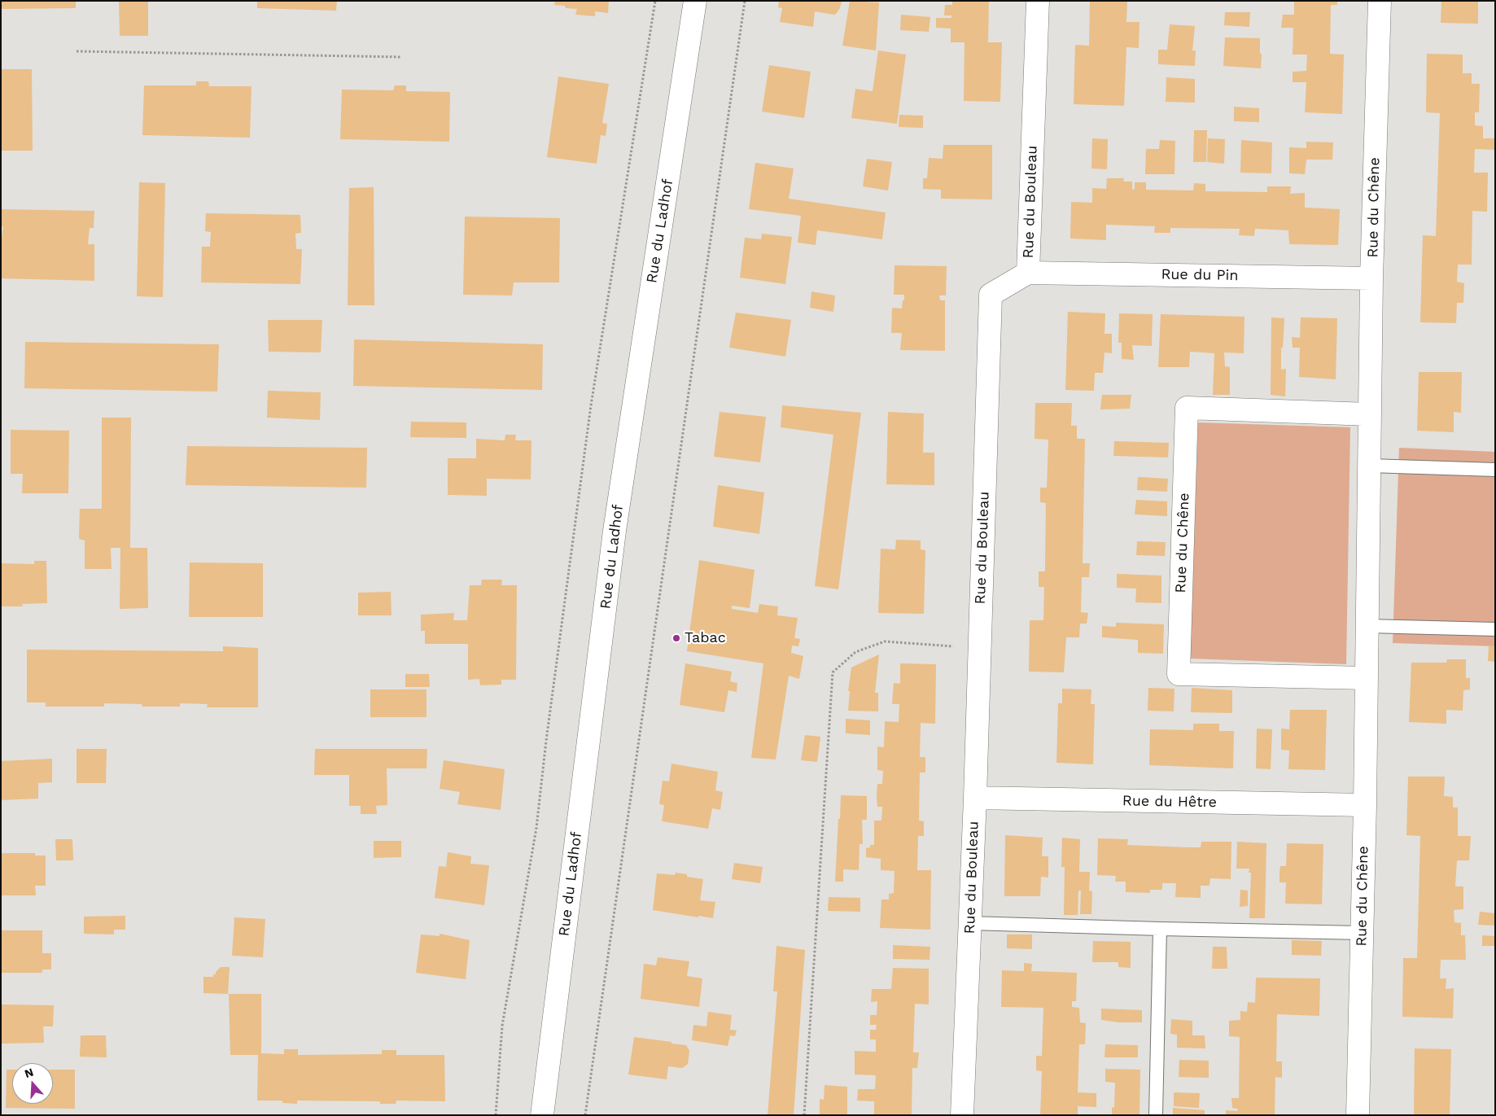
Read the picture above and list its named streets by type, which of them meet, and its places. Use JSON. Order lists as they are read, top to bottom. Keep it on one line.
{"streets":{"street":["Rue du Bouleau","Rue du Chêne","Rue du Ladhof","Rue du Pin","Rue du Hêtre"]},"crossings":[["Rue du Bouleau","Rue du Pin"],["Rue du Bouleau","Rue du Hêtre"],["Rue du Chêne","Rue du Pin"],["Rue du Chêne","Rue du Hêtre"]],"places":["Tabac"],"north":"top"}
